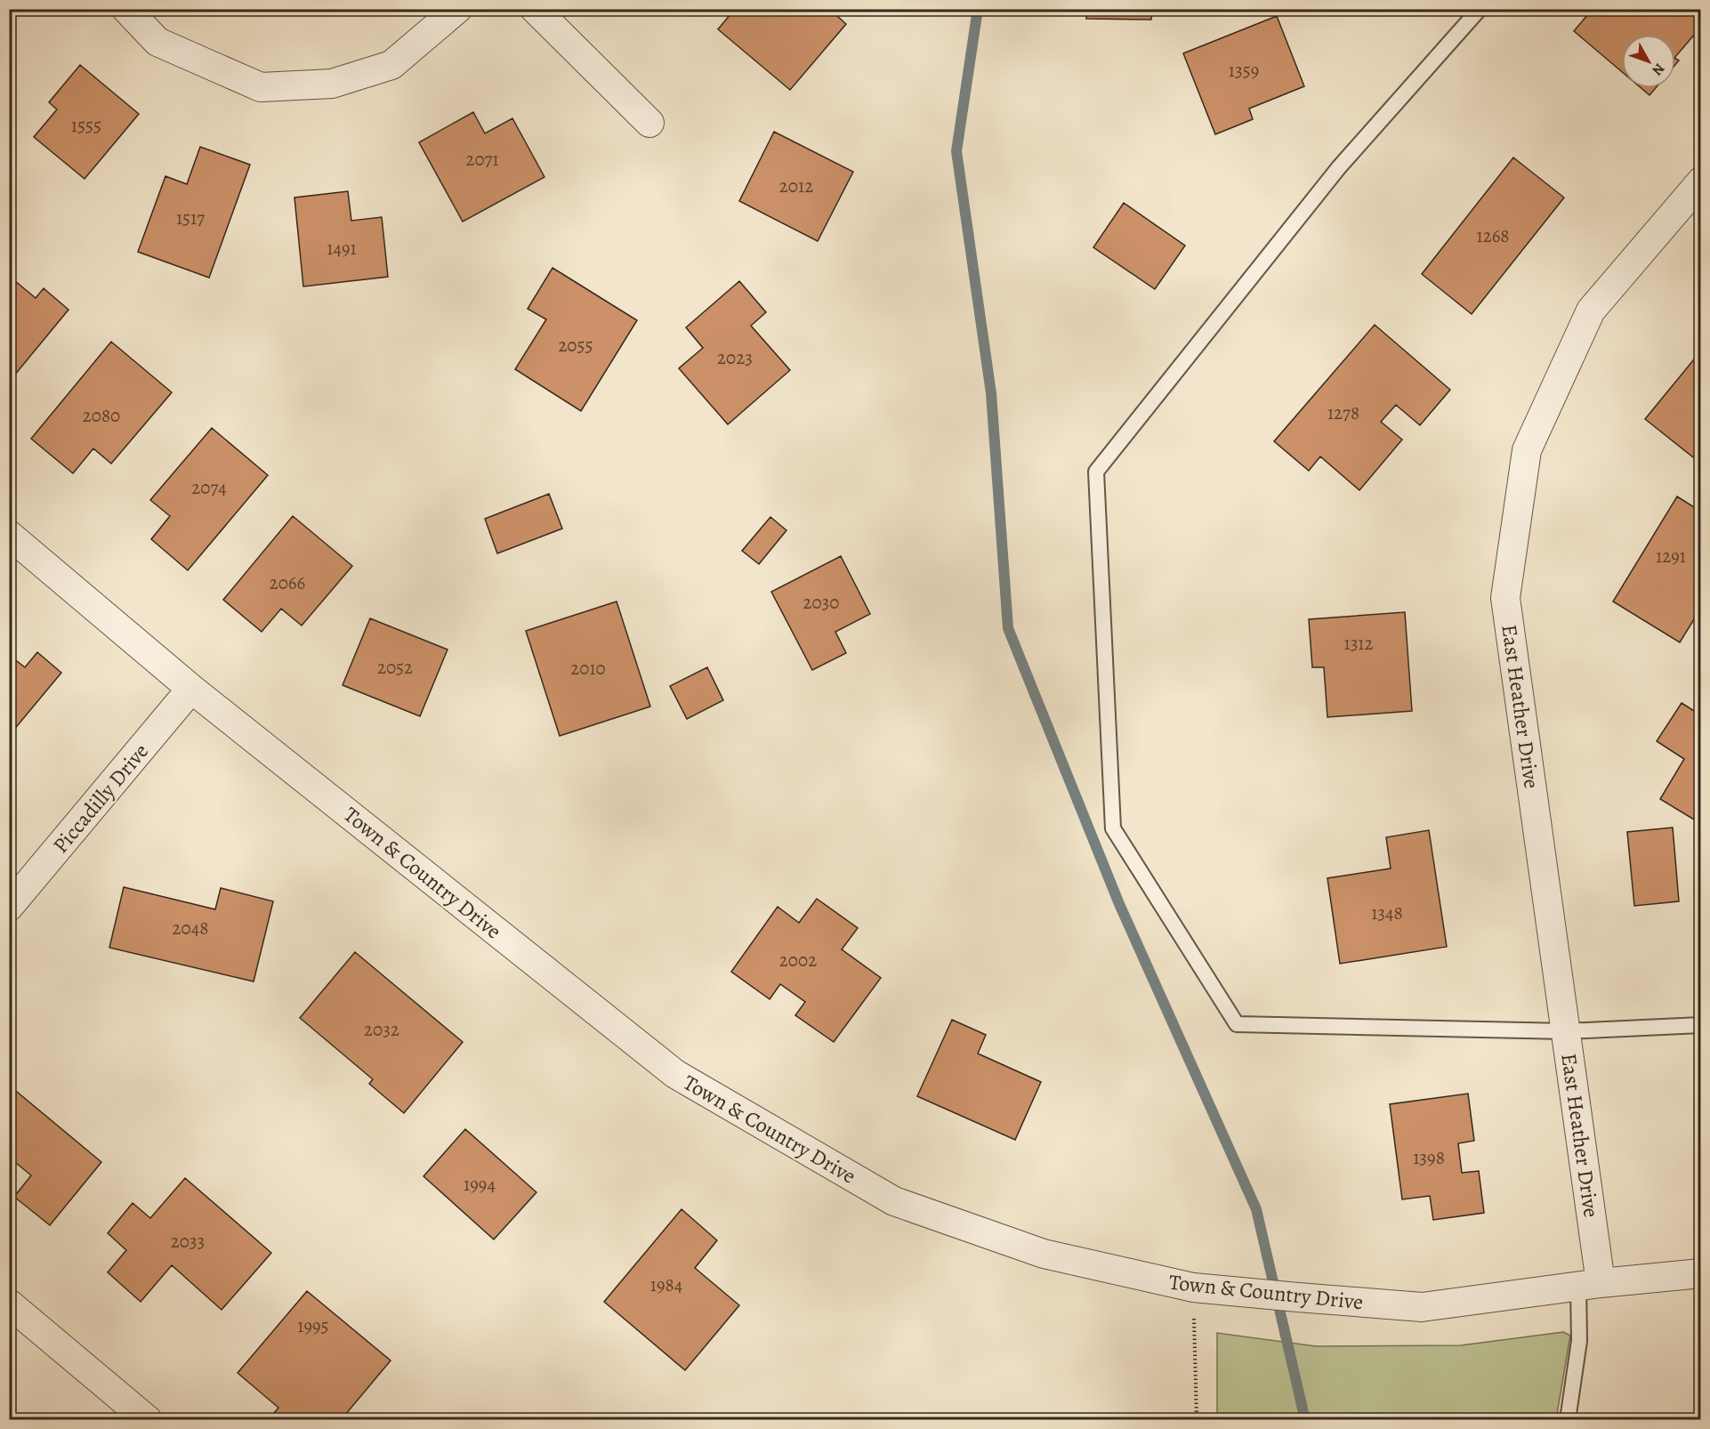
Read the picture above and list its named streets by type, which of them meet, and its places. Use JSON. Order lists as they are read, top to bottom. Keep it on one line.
{"streets":{"street":["East Heather Drive","Piccadilly Drive","Town & Country Drive"]},"crossings":[["East Heather Drive","Town & Country Drive"],["Piccadilly Drive","Town & Country Drive"]],"house_numbers":["1359","1555","2071","2012","1517","1268","1491","2055","2023","1278","2080","2074","1291","2066","2030","1312","2052","2010","1348","2048","2002","2032","1398","1994","2033","1984","1995"],"north":"bottom right"}
